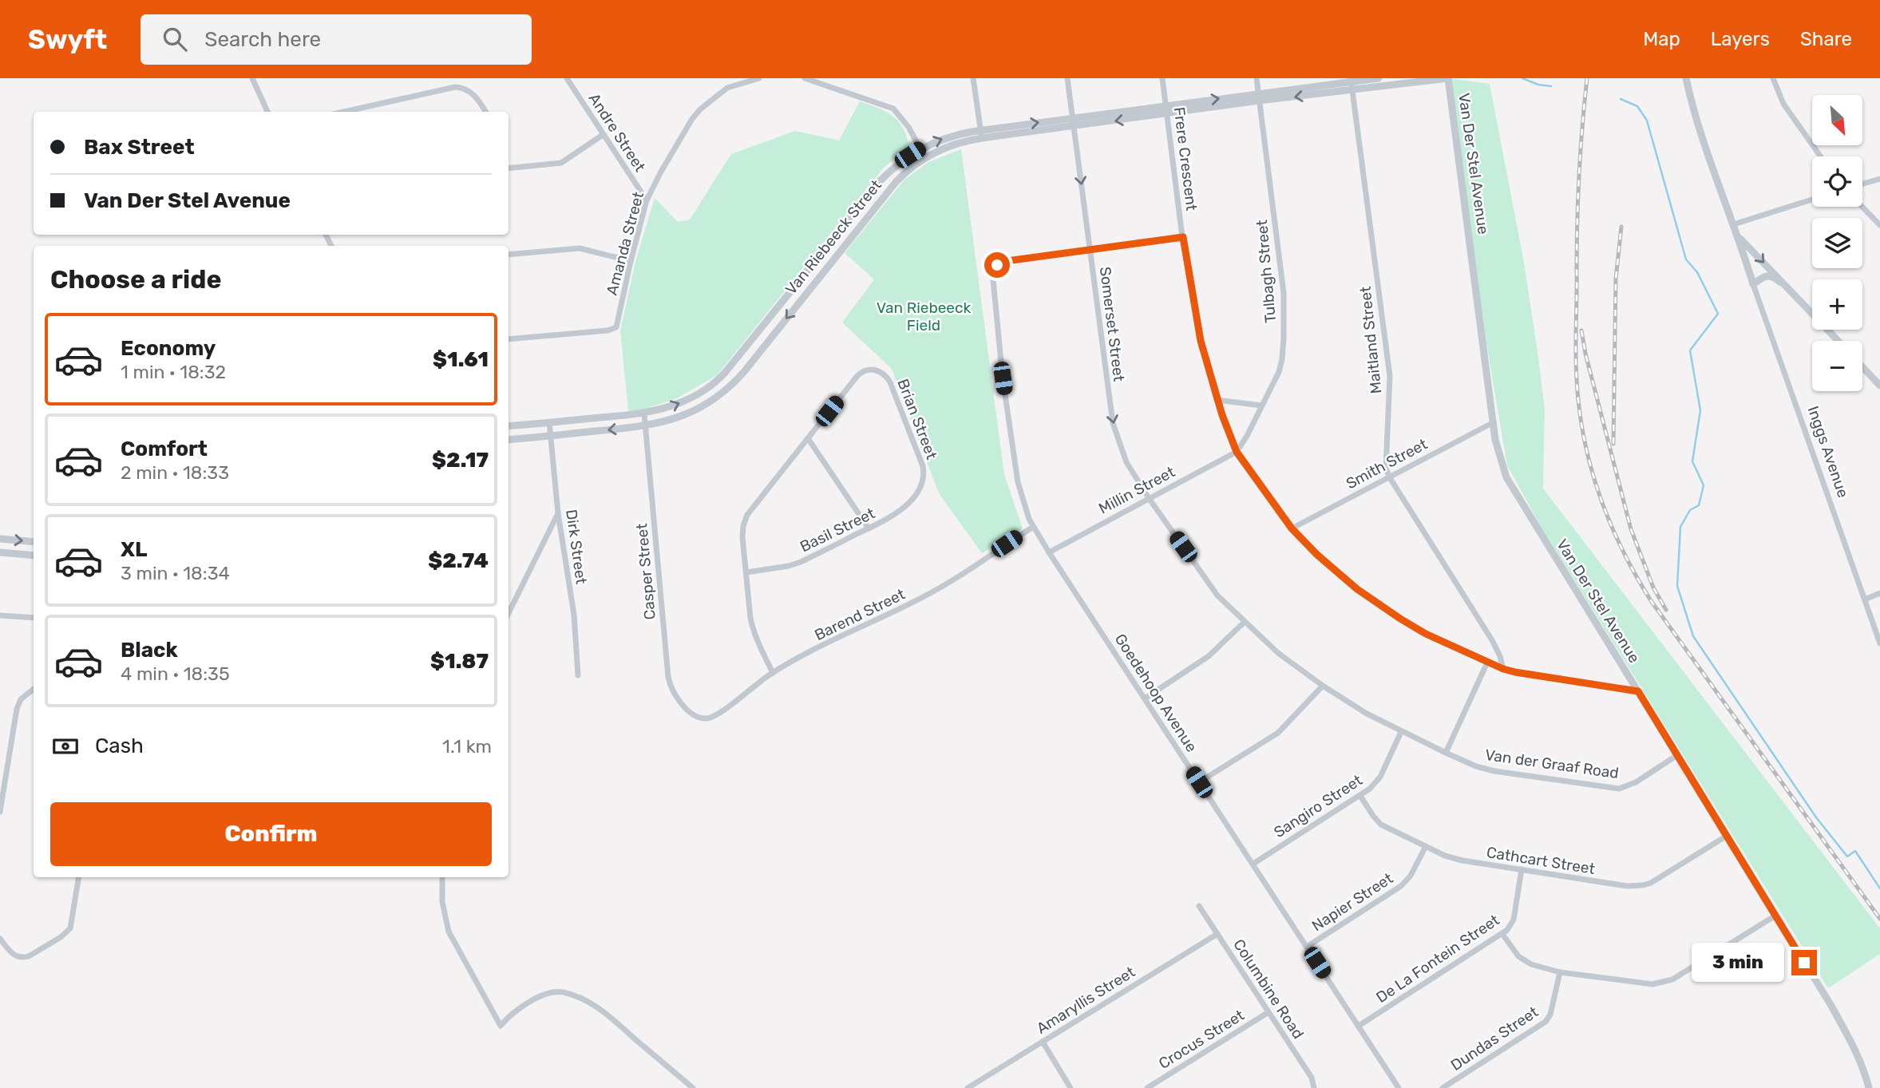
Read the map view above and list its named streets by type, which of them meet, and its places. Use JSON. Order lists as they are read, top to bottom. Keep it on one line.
{"streets":{"street":["Andre Street","Frere Crescent","Van Der Stel Avenue","Van Riebeeck Street","Amanda Street","Tulbagh Street","Somerset Street","Maitland Street","Brian Street","Inggs Avenue","Smith Street","Millin Street","Basil Street","Dirk Street","Casper Street","Barend Street","Goedehoop Avenue","Van der Graaf Road","Sangiro Street","Cathcart Street","Napier Street","De La Fontein Street","Columbine Road","Amaryllis Street","Dundas Street","Crocus Street"]},"crossings":[["Andre Street","Amanda Street"],["Frere Crescent","Van Der Stel Avenue"],["Frere Crescent","Van Riebeeck Street"],["Frere Crescent","Tulbagh Street"],["Frere Crescent","Maitland Street"],["Frere Crescent","Smith Street"],["Frere Crescent","Millin Street"],["Van Der Stel Avenue","Van Riebeeck Street"],["Van Der Stel Avenue","Smith Street"],["Van Der Stel Avenue","Van der Graaf Road"],["Van Der Stel Avenue","Cathcart Street"],["Van Riebeeck Street","Tulbagh Street"],["Van Riebeeck Street","Somerset Street"],["Van Riebeeck Street","Maitland Street"],["Van Riebeeck Street","Dirk Street"],["Van Riebeeck Street","Casper Street"],["Tulbagh Street","Millin Street"],["Somerset Street","Millin Street"],["Somerset Street","Goedehoop Avenue"],["Somerset Street","Van der Graaf Road"],["Maitland Street","Smith Street"],["Brian Street","Basil Street"],["Millin Street","Goedehoop Avenue"],["Millin Street","Van der Graaf Road"],["Casper Street","Barend Street"],["Barend Street","Goedehoop Avenue"],["Goedehoop Avenue","Sangiro Street"],["Goedehoop Avenue","Napier Street"],["Goedehoop Avenue","De La Fontein Street"],["Van der Graaf Road","Sangiro Street"],["Sangiro Street","Cathcart Street"],["Cathcart Street","Napier Street"],["Cathcart Street","De La Fontein Street"],["Columbine Road","Amaryllis Street"],["Columbine Road","Crocus Street"]],"one_way":["Somerset Street"],"parks":["Van Riebeeck Field"],"north":"bottom right","page":{"header":"Swyft","search":"Search here","nav":["Map","Layers","Share"],"map_buttons":["+","−"],"banner":["Bax Street","Van Der Stel Avenue"],"heading":"Choose a ride","list":[{"name":"Economy","note":"1 min · 18:32","value":"$1.61"},{"name":"Comfort","note":"2 min · 18:33","value":"$2.17"},{"name":"XL","note":"3 min · 18:34","value":"$2.74"},{"name":"Black","note":"4 min · 18:35","value":"$1.87"}],"pay":["Cash","1.1 km"],"buttons":"Confirm","bubble":"3 min"}}
